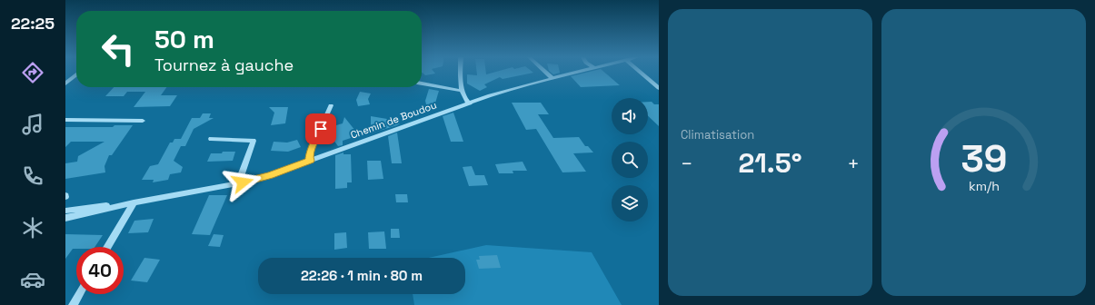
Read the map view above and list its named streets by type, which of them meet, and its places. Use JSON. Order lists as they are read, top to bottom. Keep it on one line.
{"streets":{"street":["Chemin de Boudou"]},"page":{"tabs":"22:25","tile":"Climatisation","turn":["50 m","Tournez à gauche"],"heat":["−","21.5°","+"],"limit":"40","trip":"22:26 · 1 min · 80 m","gauge":["39","km/h"]}}
